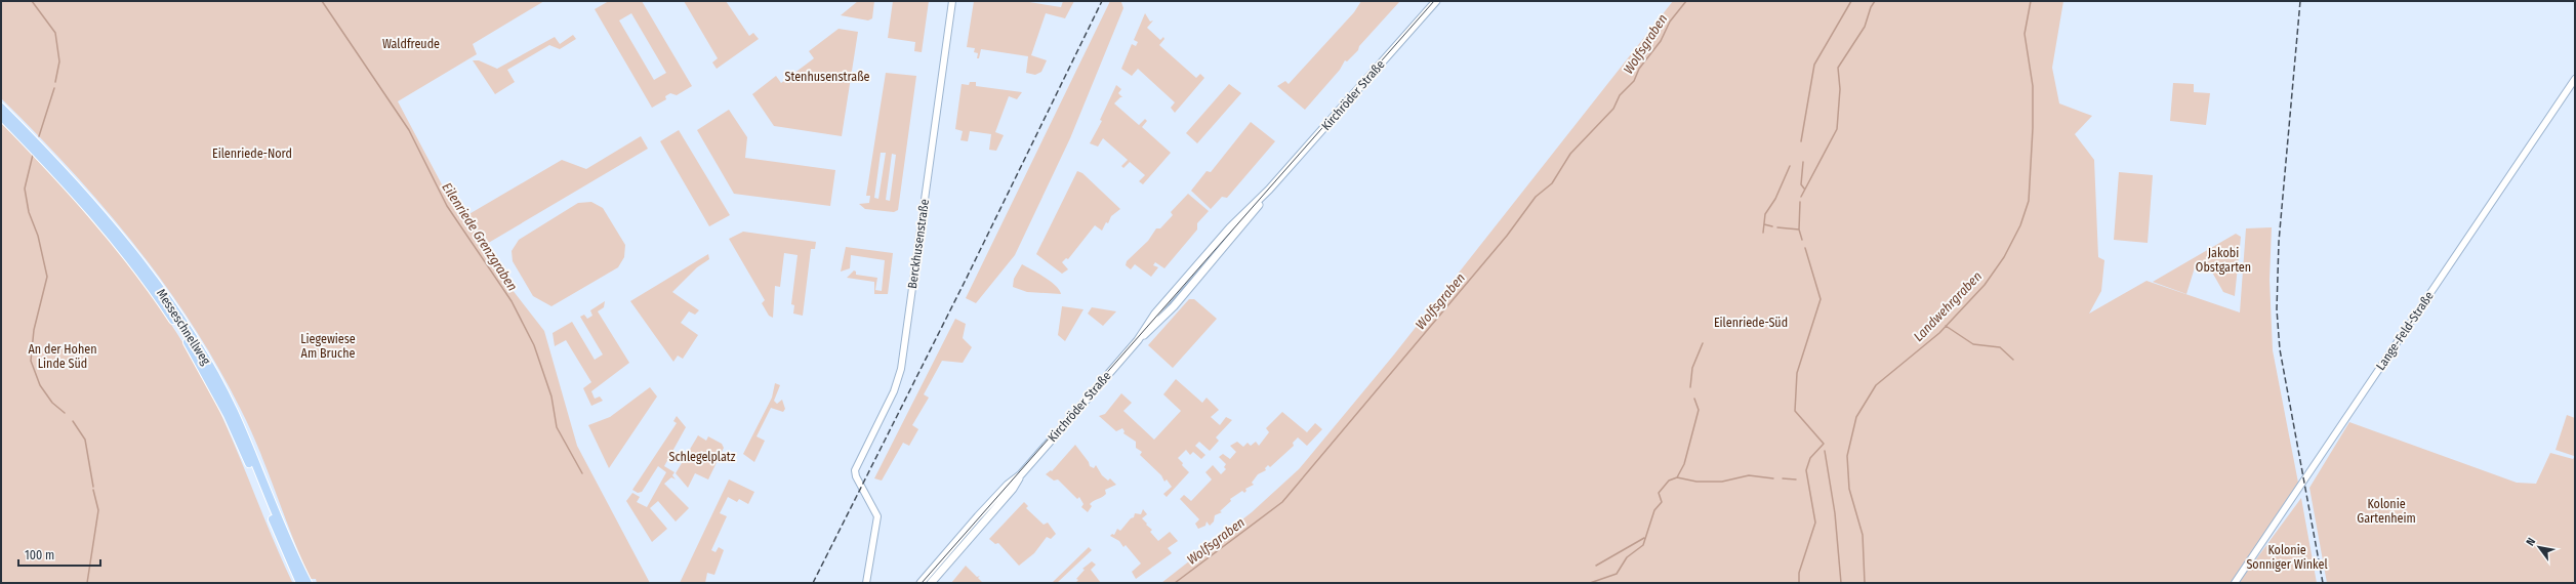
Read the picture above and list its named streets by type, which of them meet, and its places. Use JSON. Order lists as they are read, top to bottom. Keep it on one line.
{"streets":{"highway":["Messeschnellweg"],"main road":["Kirchröder Straße"],"street":["Berckhusenstraße","Lange-Feld-Straße"]},"water":["Wolfsgraben","Eilenriede Grenzgraben","Landwehrgraben"],"parks":["Waldfreude","Stenhusenstraße","Eilenriede-Nord","Jakobi Obstgarten","Eilenriede-Süd","Liegewiese Am Bruche","An der Hohen Linde Süd","Schlegelplatz","Kolonie Gartenheim","Kolonie Sonniger Winkel"],"scale_bar":"100 m","north":"top left"}
